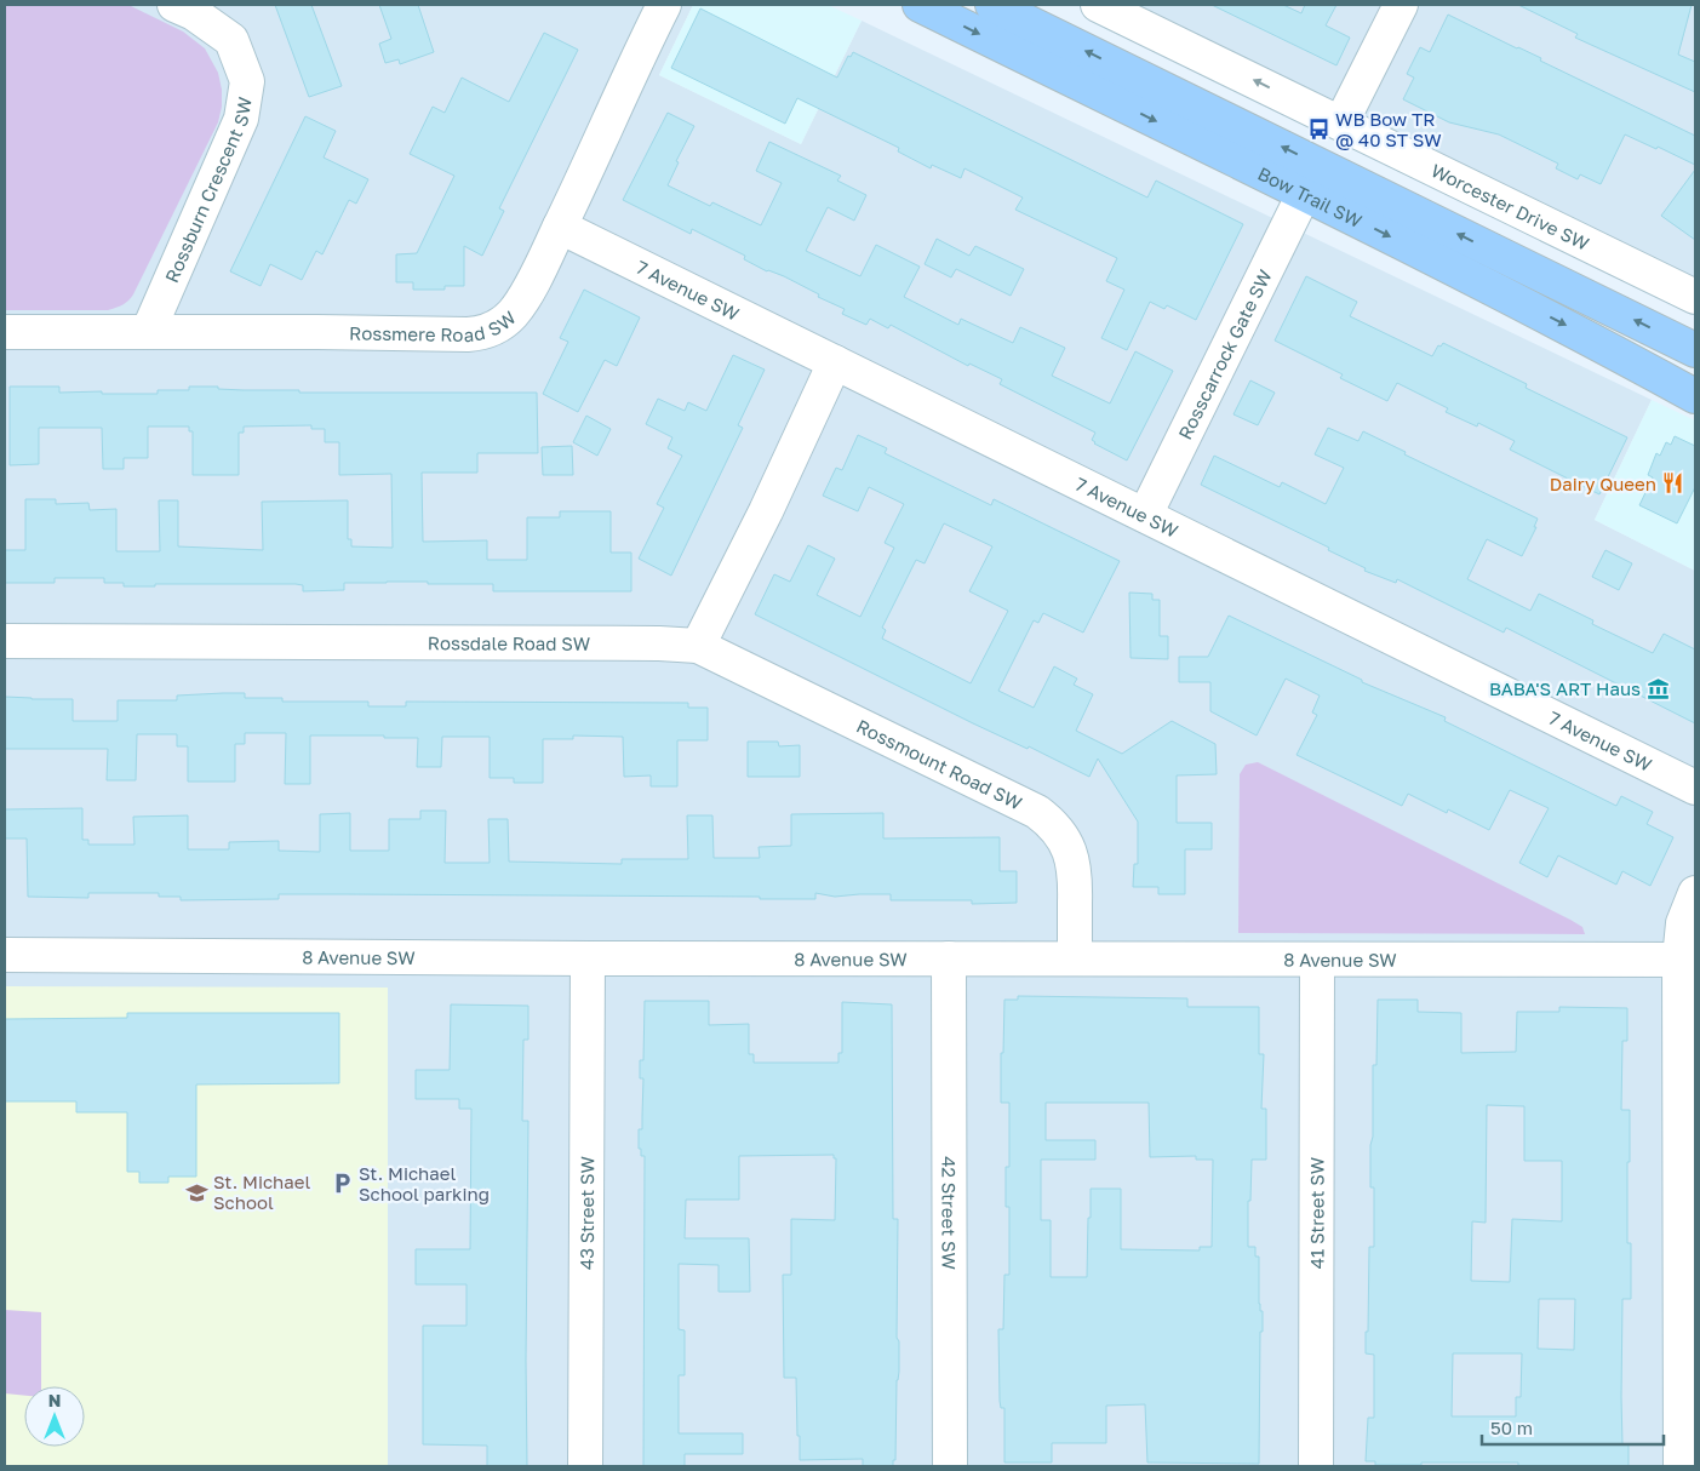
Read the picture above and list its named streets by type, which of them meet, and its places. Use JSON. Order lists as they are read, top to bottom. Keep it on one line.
{"streets":{"main road":["Bow Trail SW"],"street":["Rossburn Crescent SW","Worcester Drive SW","7 Avenue SW","Rossmere Road SW","Rosscarrock Gate SW","Rossdale Road SW","Rossmount Road SW","8 Avenue SW","43 Street SW","42 Street SW","41 Street SW"]},"crossings":[["Rossburn Crescent SW","Rossmere Road SW"],["Bow Trail SW","Rosscarrock Gate SW"],["7 Avenue SW","Rossmere Road SW"],["7 Avenue SW","Rosscarrock Gate SW"],["Rossdale Road SW","Rossmount Road SW"],["Rossmount Road SW","8 Avenue SW"],["8 Avenue SW","43 Street SW"],["8 Avenue SW","42 Street SW"],["8 Avenue SW","41 Street SW"]],"one_way":["Worcester Drive SW"],"places":{"bus stop":["WB Bow TR @ 40 ST SW"],"restaurant":["Dairy Queen"],"museum":["BABA'S ART Haus"],"parking":["St. Michael School parking"],"school or university":["St. Michael School"]},"scale_bar":"50 m","north":"top"}
